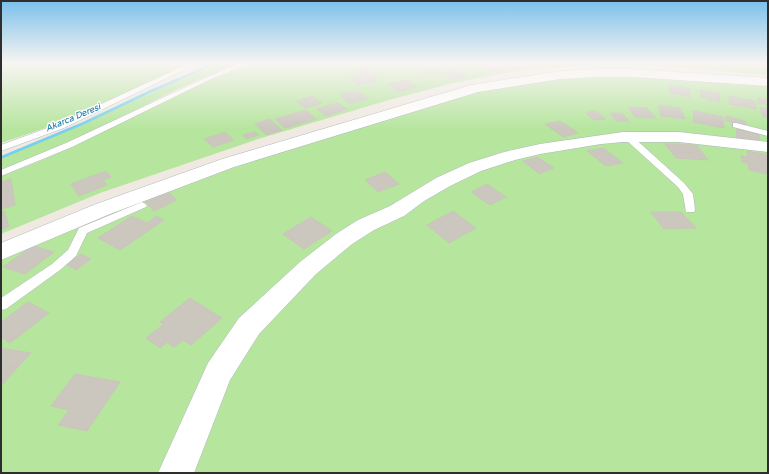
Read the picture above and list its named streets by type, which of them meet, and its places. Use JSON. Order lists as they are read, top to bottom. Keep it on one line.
{"water":["Akarca Deresi"]}
